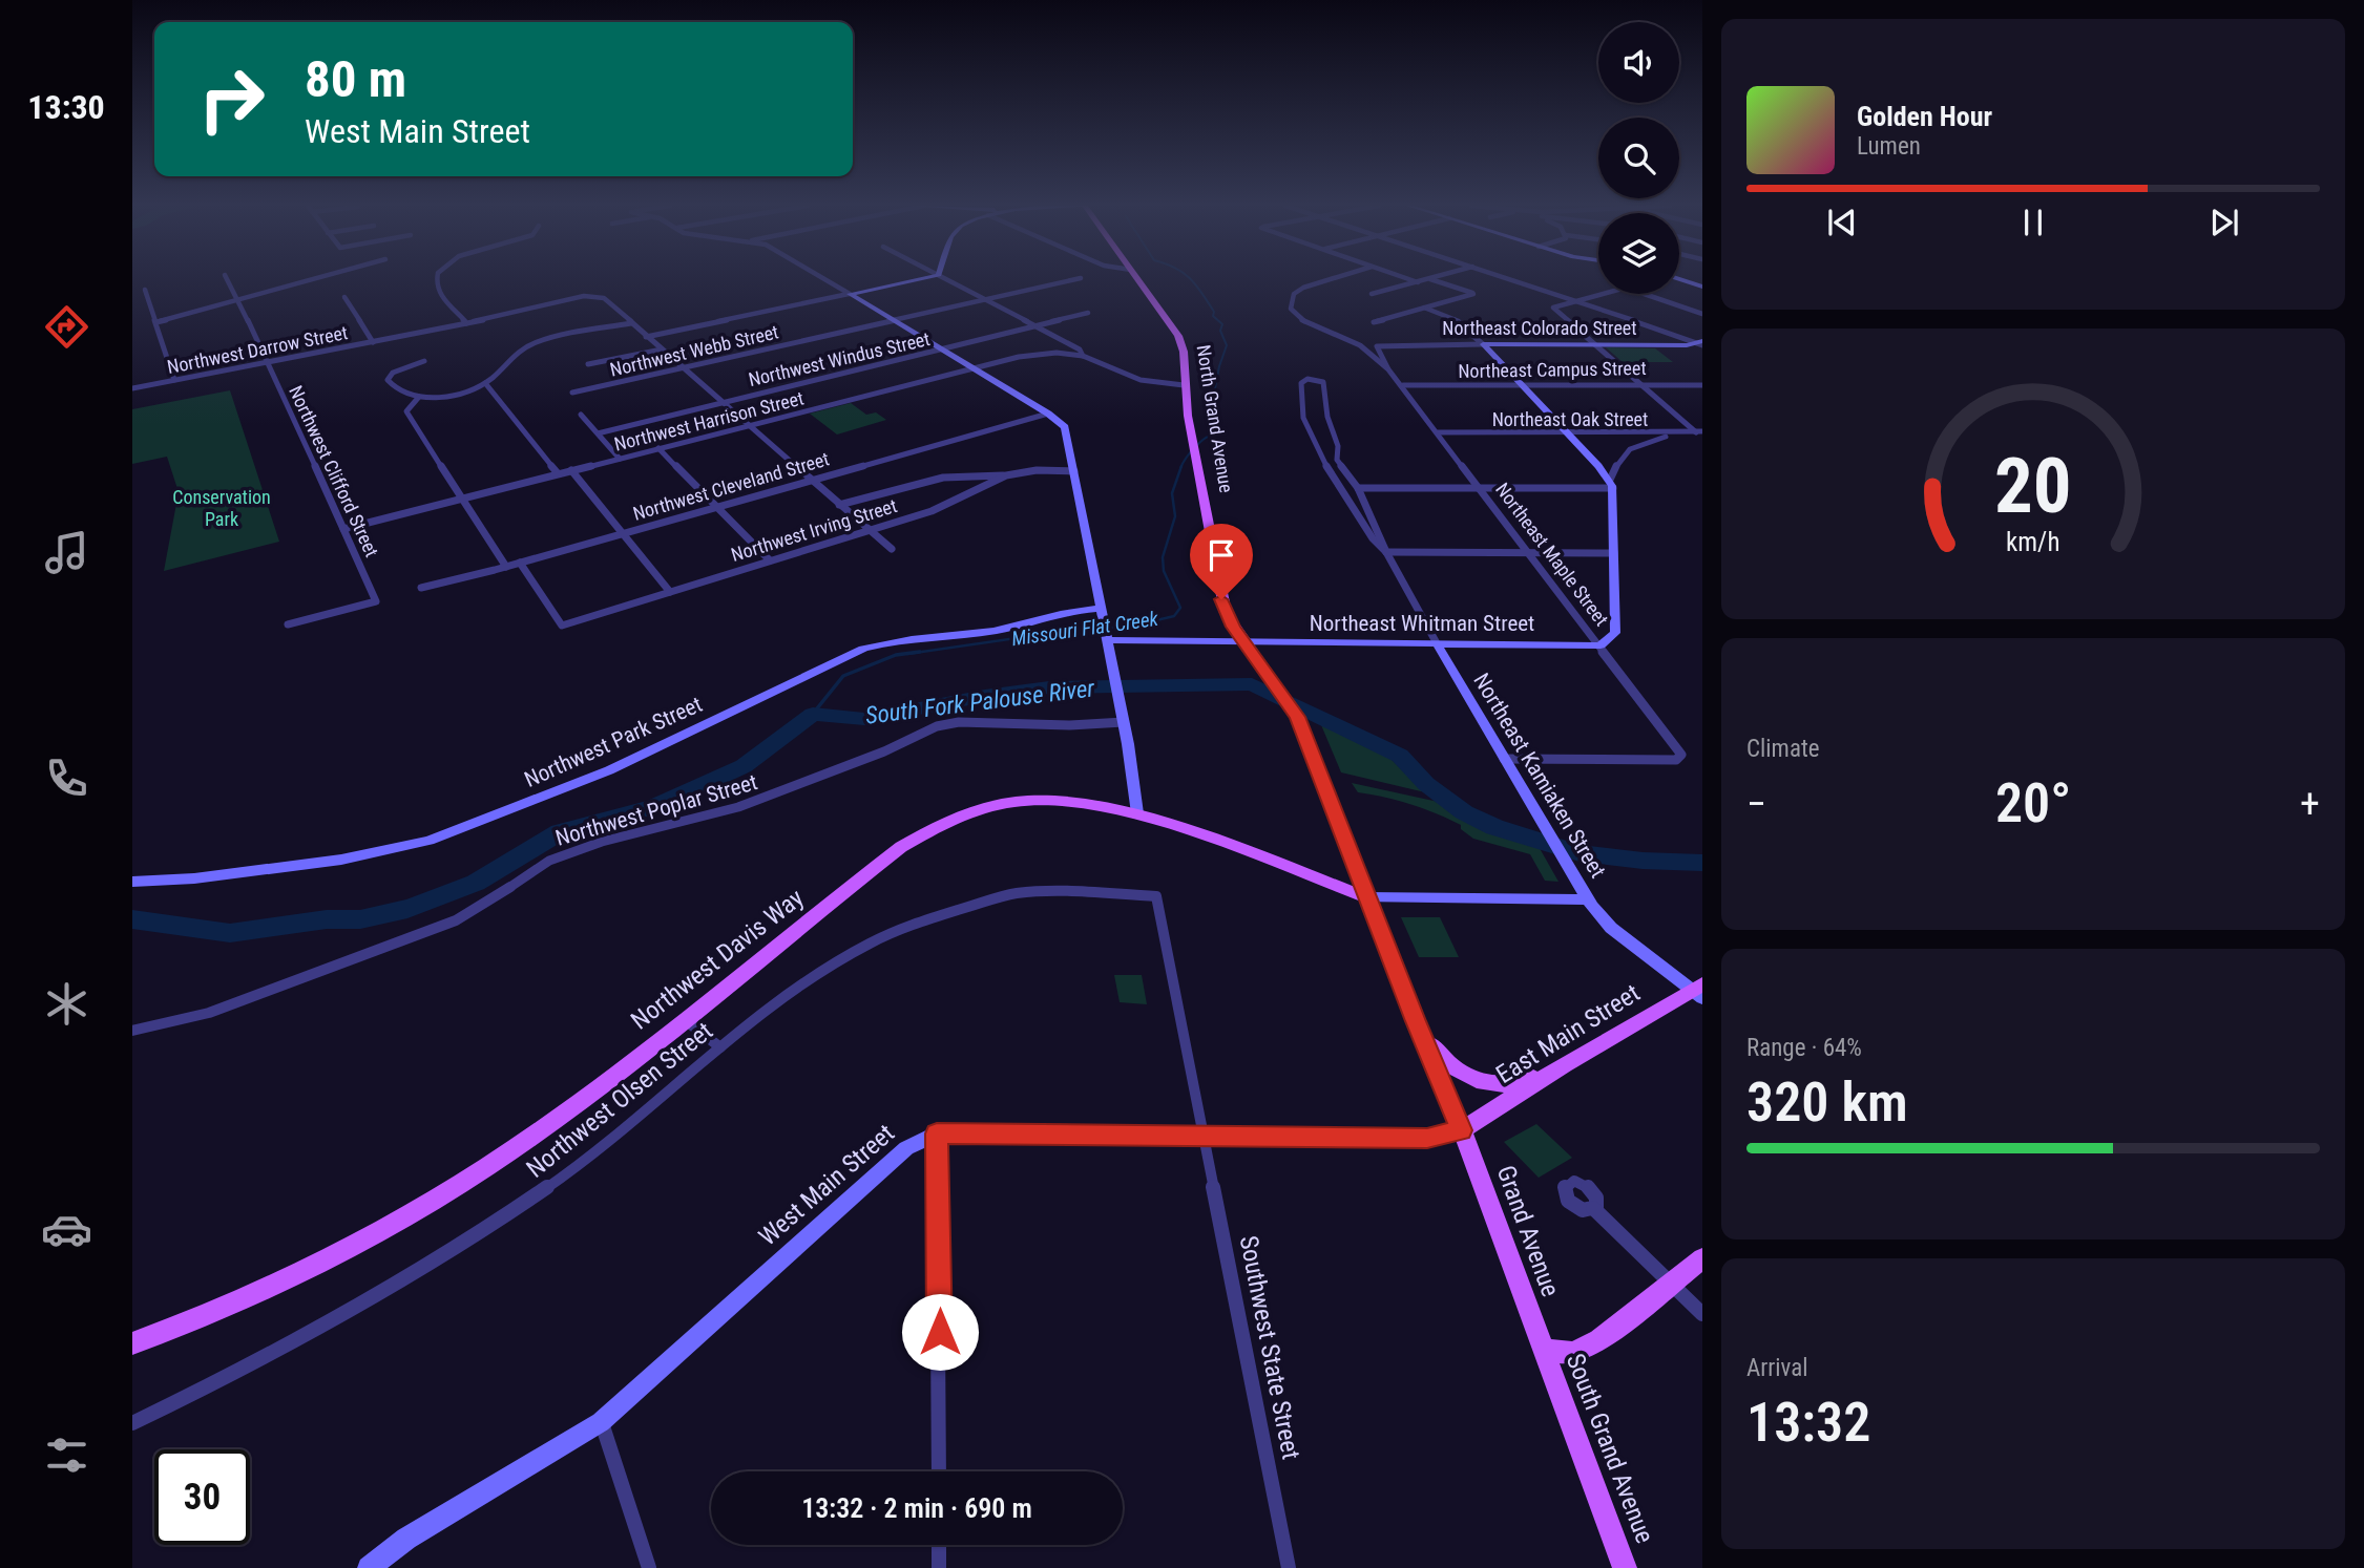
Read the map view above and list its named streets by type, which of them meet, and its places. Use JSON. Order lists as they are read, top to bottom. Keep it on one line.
{"streets":{"main road":["North Grand Avenue","Northwest Davis Way","East Main Street","Grand Avenue","South Grand Avenue"],"street":["Northeast Colorado Street","Northwest Darrow Street","Northwest Webb Street","Northwest Windus Street","Northeast Campus Street","Northeast Oak Street","Northwest Harrison Street","Northwest Clifford Street","Northwest Cleveland Street","Northwest Irving Street","Northeast Maple Street","Northeast Whitman Street","Northwest Park Street","Northeast Kamiaken Street","Northwest Poplar Street","Northwest Olsen Street","West Main Street","Southwest State Street"]},"crossings":[["Northeast Colorado Street","Northeast Maple Street"],["Northwest Darrow Street","Northwest Clifford Street"],["Northeast Campus Street","Northeast Maple Street"],["North Grand Avenue","Northeast Whitman Street"],["North Grand Avenue","Northwest Davis Way"],["Northeast Oak Street","Northeast Maple Street"],["Northwest Harrison Street","Northwest Clifford Street"],["Northwest Cleveland Street","Northwest Irving Street"],["Northeast Maple Street","Northeast Whitman Street"],["Northeast Maple Street","Northeast Kamiaken Street"],["Northeast Whitman Street","Northeast Kamiaken Street"],["Northeast Kamiaken Street","East Main Street"],["East Main Street","West Main Street"],["East Main Street","Grand Avenue"],["Northwest Olsen Street","Southwest State Street"],["West Main Street","Grand Avenue"],["West Main Street","Southwest State Street"],["Grand Avenue","South Grand Avenue"]],"water":["Missouri Flat Creek","South Fork Palouse River"],"parks":["Conservation Park"],"page":{"tabs":"13:30","turn":["80 m","West Main Street"],"song":["Golden Hour","Lumen"],"tile":["Climate",["Range · 64%","320 km"],["Arrival","13:32"]],"heat":["−","20°","+"],"limit":"30","trip":"13:32 · 2 min · 690 m","gauge":["20","km/h"]}}
